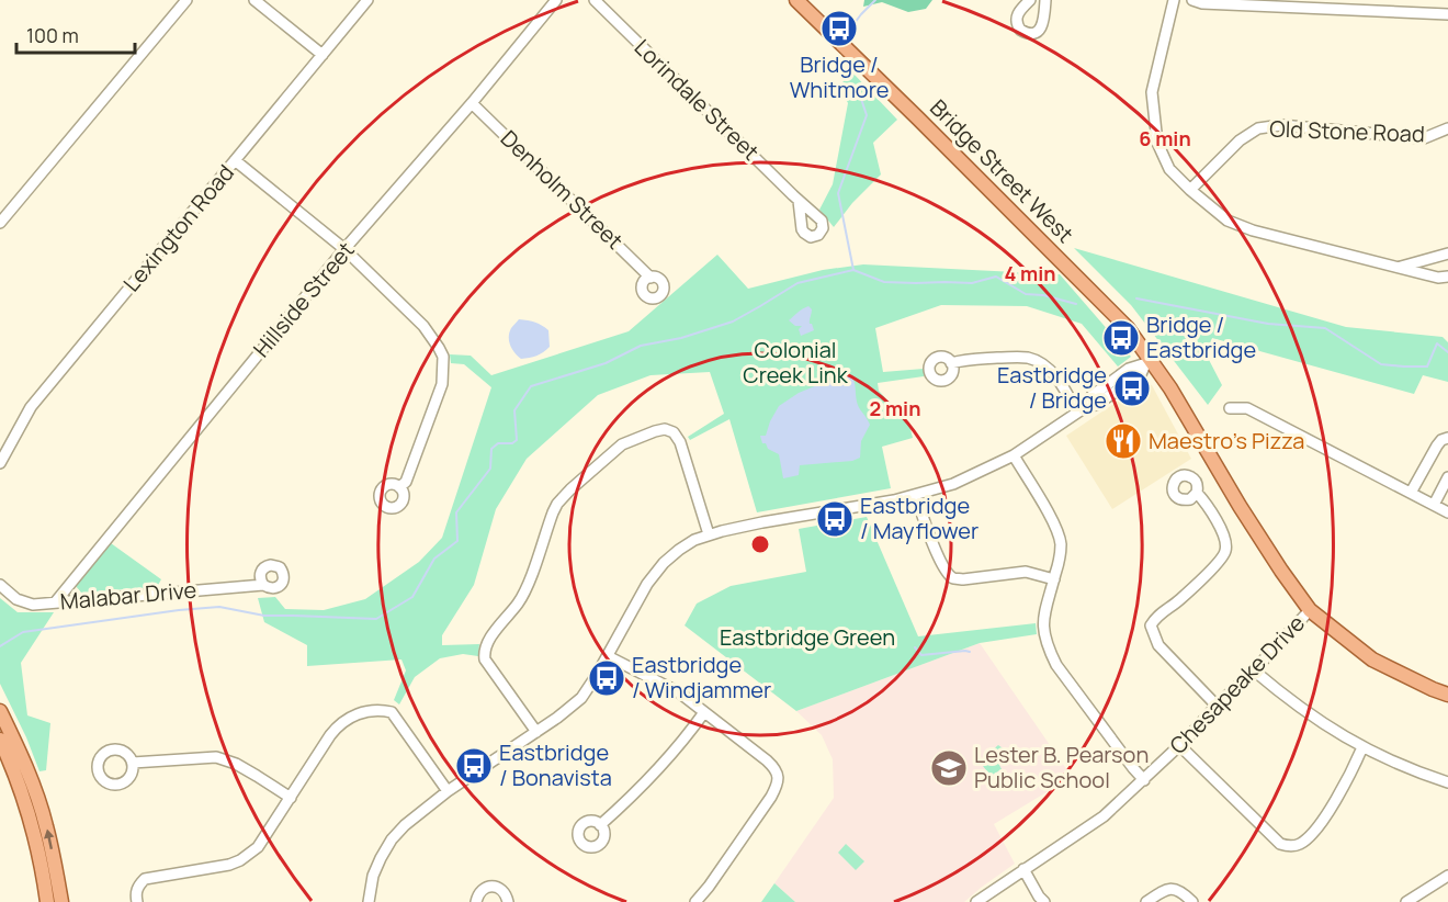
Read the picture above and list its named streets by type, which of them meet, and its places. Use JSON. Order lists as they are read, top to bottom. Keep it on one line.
{"streets":{"main road":["Bridge Street West"],"street":["Lorindale Street","Old Stone Road","Denholm Street","Lexington Road","Hillside Street","Malabar Drive","Chesapeake Drive"]},"crossings":[["Bridge Street West","Chesapeake Drive"],["Denholm Street","Hillside Street"],["Hillside Street","Malabar Drive"]],"parks":["Colonial Creek Link","Eastbridge Green"],"places":{"bus stop":["Bridge / Whitmore","Bridge / Eastbridge","Eastbridge / Bridge","Eastbridge / Mayflower","Eastbridge / Windjammer","Eastbridge / Bonavista"],"restaurant":["Maestro's Pizza"],"school or university":["Lester B. Pearson Public School"]},"scale_bar":"100 m","rings":["6 min","4 min","2 min"]}
